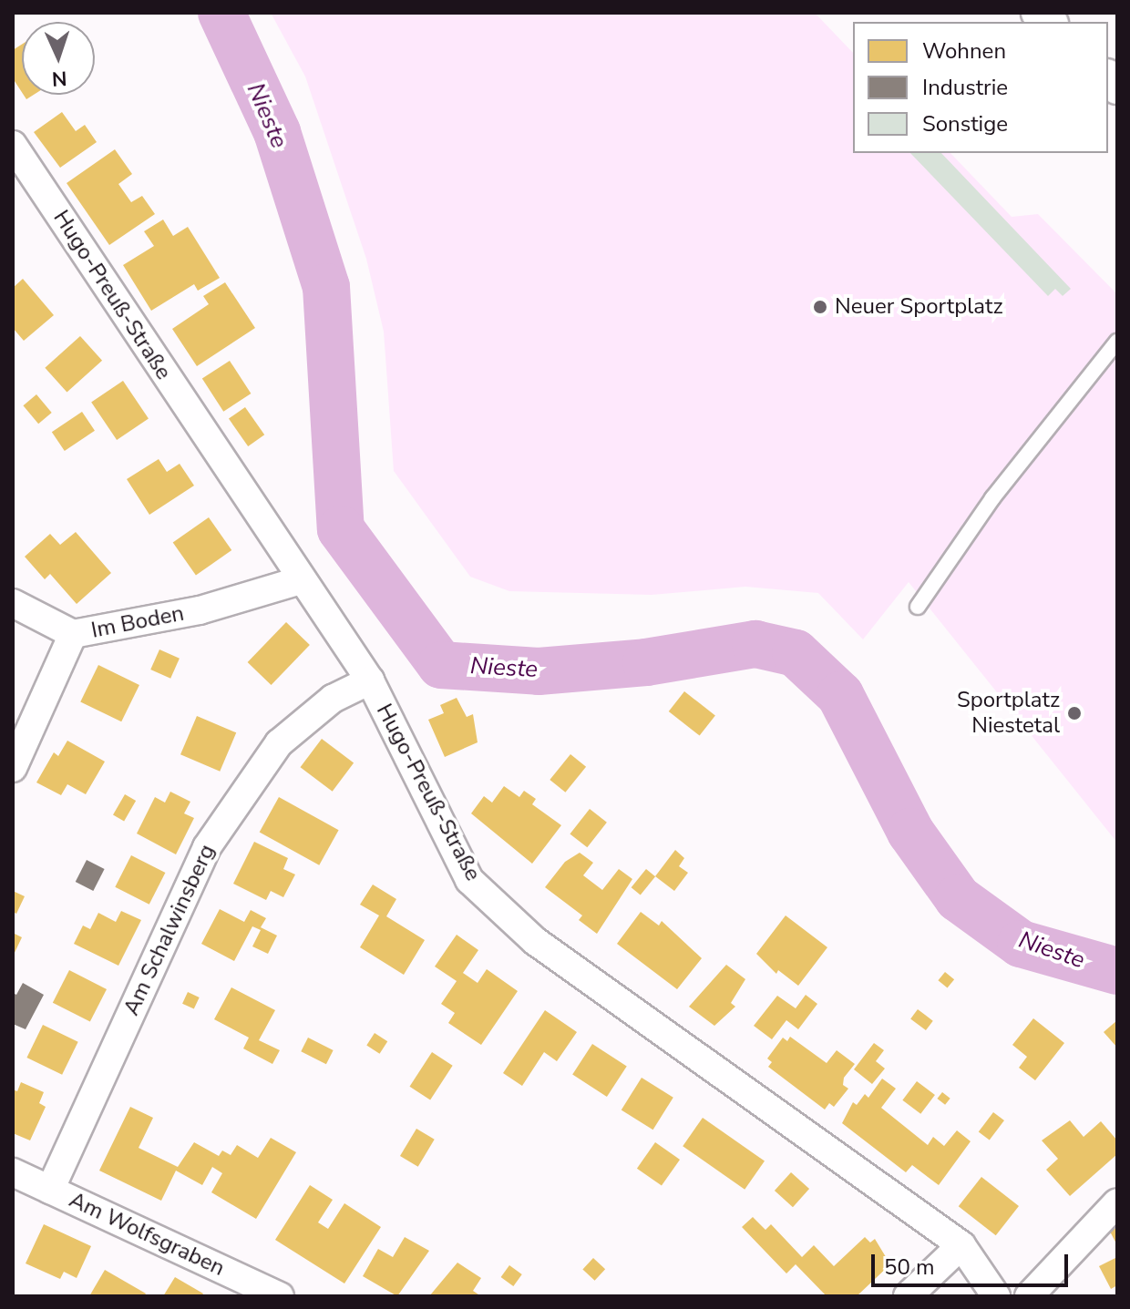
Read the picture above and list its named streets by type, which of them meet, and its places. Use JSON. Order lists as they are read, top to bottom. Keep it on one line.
{"streets":{"street":["Hugo-Preuß-Straße","Im Boden","Am Schalwinsberg","Am Wolfsgraben"]},"crossings":[["Hugo-Preuß-Straße","Im Boden"],["Hugo-Preuß-Straße","Am Schalwinsberg"],["Am Schalwinsberg","Am Wolfsgraben"]],"water":["Nieste"],"places":["Neuer Sportplatz","Sportplatz Niestetal"],"legend":["Wohnen","Industrie","Sonstige"],"scale_bar":"50 m","north":"bottom"}
